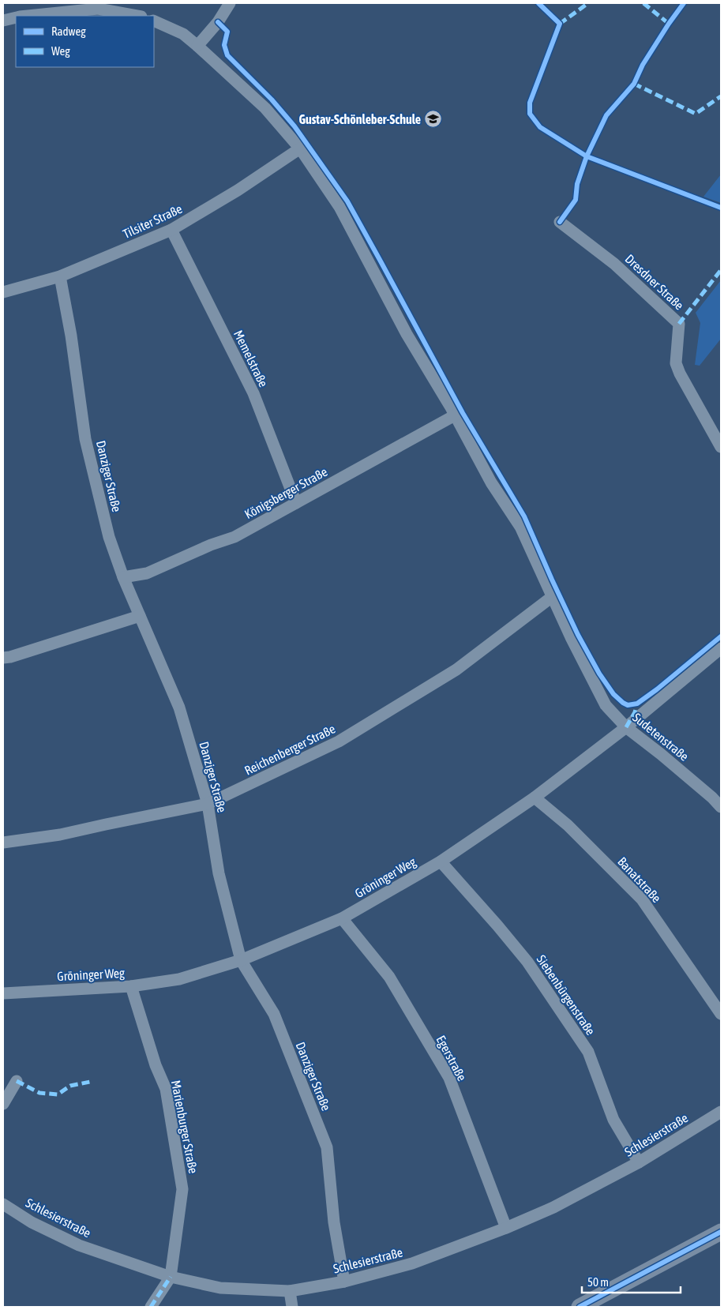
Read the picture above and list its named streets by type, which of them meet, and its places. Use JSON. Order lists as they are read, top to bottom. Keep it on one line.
{"streets":{"street":["Tilsiter Straße","Dresdner Straße","Memelstraße","Danziger Straße","Königsberger Straße","Sudetenstraße","Reichenberger Straße","Gröninger Weg","Banatstraße","Siebenbürgenstraße","Egerstraße","Marienburger Straße","Schlesierstraße"]},"crossings":[["Tilsiter Straße","Memelstraße"],["Tilsiter Straße","Danziger Straße"],["Tilsiter Straße","Sudetenstraße"],["Memelstraße","Königsberger Straße"],["Danziger Straße","Königsberger Straße"],["Danziger Straße","Reichenberger Straße"],["Danziger Straße","Gröninger Weg"],["Danziger Straße","Schlesierstraße"],["Königsberger Straße","Sudetenstraße"],["Sudetenstraße","Reichenberger Straße"],["Sudetenstraße","Gröninger Weg"],["Gröninger Weg","Banatstraße"],["Gröninger Weg","Siebenbürgenstraße"],["Gröninger Weg","Egerstraße"],["Gröninger Weg","Marienburger Straße"],["Siebenbürgenstraße","Schlesierstraße"],["Egerstraße","Schlesierstraße"],["Marienburger Straße","Schlesierstraße"]],"places":{"school or university":["Gustav-Schönleber-Schule"]},"legend":["Radweg","Weg"],"scale_bar":"50 m"}
